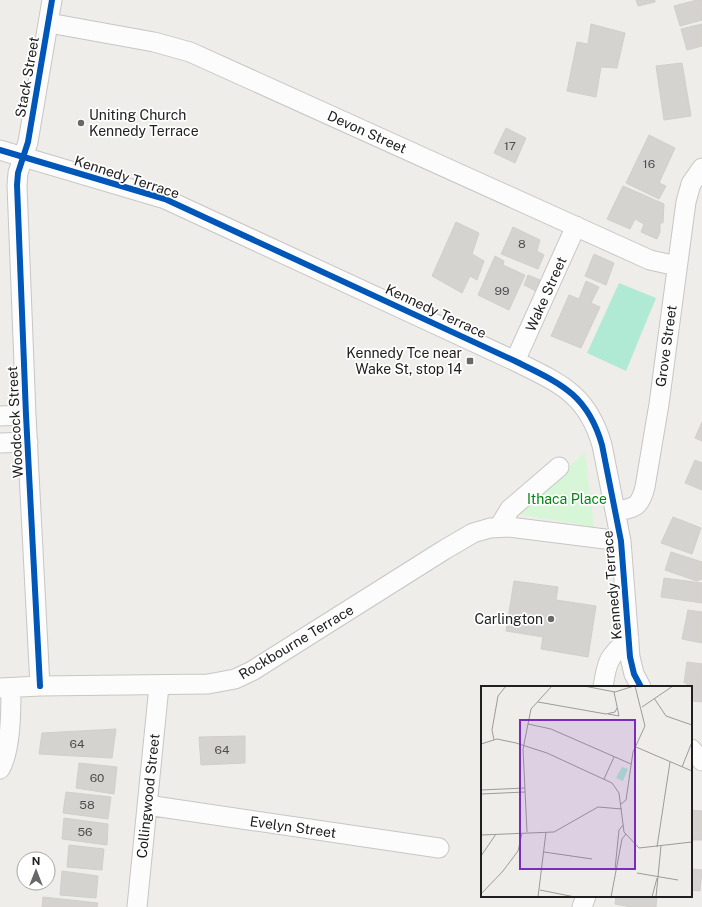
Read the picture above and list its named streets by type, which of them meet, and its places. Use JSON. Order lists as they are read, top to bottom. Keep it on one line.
{"streets":{"street":["Stack Street","Devon Street","Kennedy Terrace","Wake Street","Grove Street","Woodcock Street","Rockbourne Terrace","Collingwood Street","Evelyn Street"]},"crossings":[["Stack Street","Devon Street"],["Stack Street","Kennedy Terrace"],["Stack Street","Woodcock Street"],["Devon Street","Wake Street"],["Devon Street","Grove Street"],["Kennedy Terrace","Wake Street"],["Kennedy Terrace","Grove Street"],["Kennedy Terrace","Woodcock Street"],["Kennedy Terrace","Rockbourne Terrace"],["Woodcock Street","Rockbourne Terrace"],["Rockbourne Terrace","Collingwood Street"],["Collingwood Street","Evelyn Street"]],"parks":["Ithaca Place"],"places":{"other":["Uniting Church Kennedy Terrace","Carlington"],"transit":["Kennedy Tce near Wake St, stop 14"]},"house_numbers":["17","16","8","99","64","64","60","58","56"],"north":"top"}
